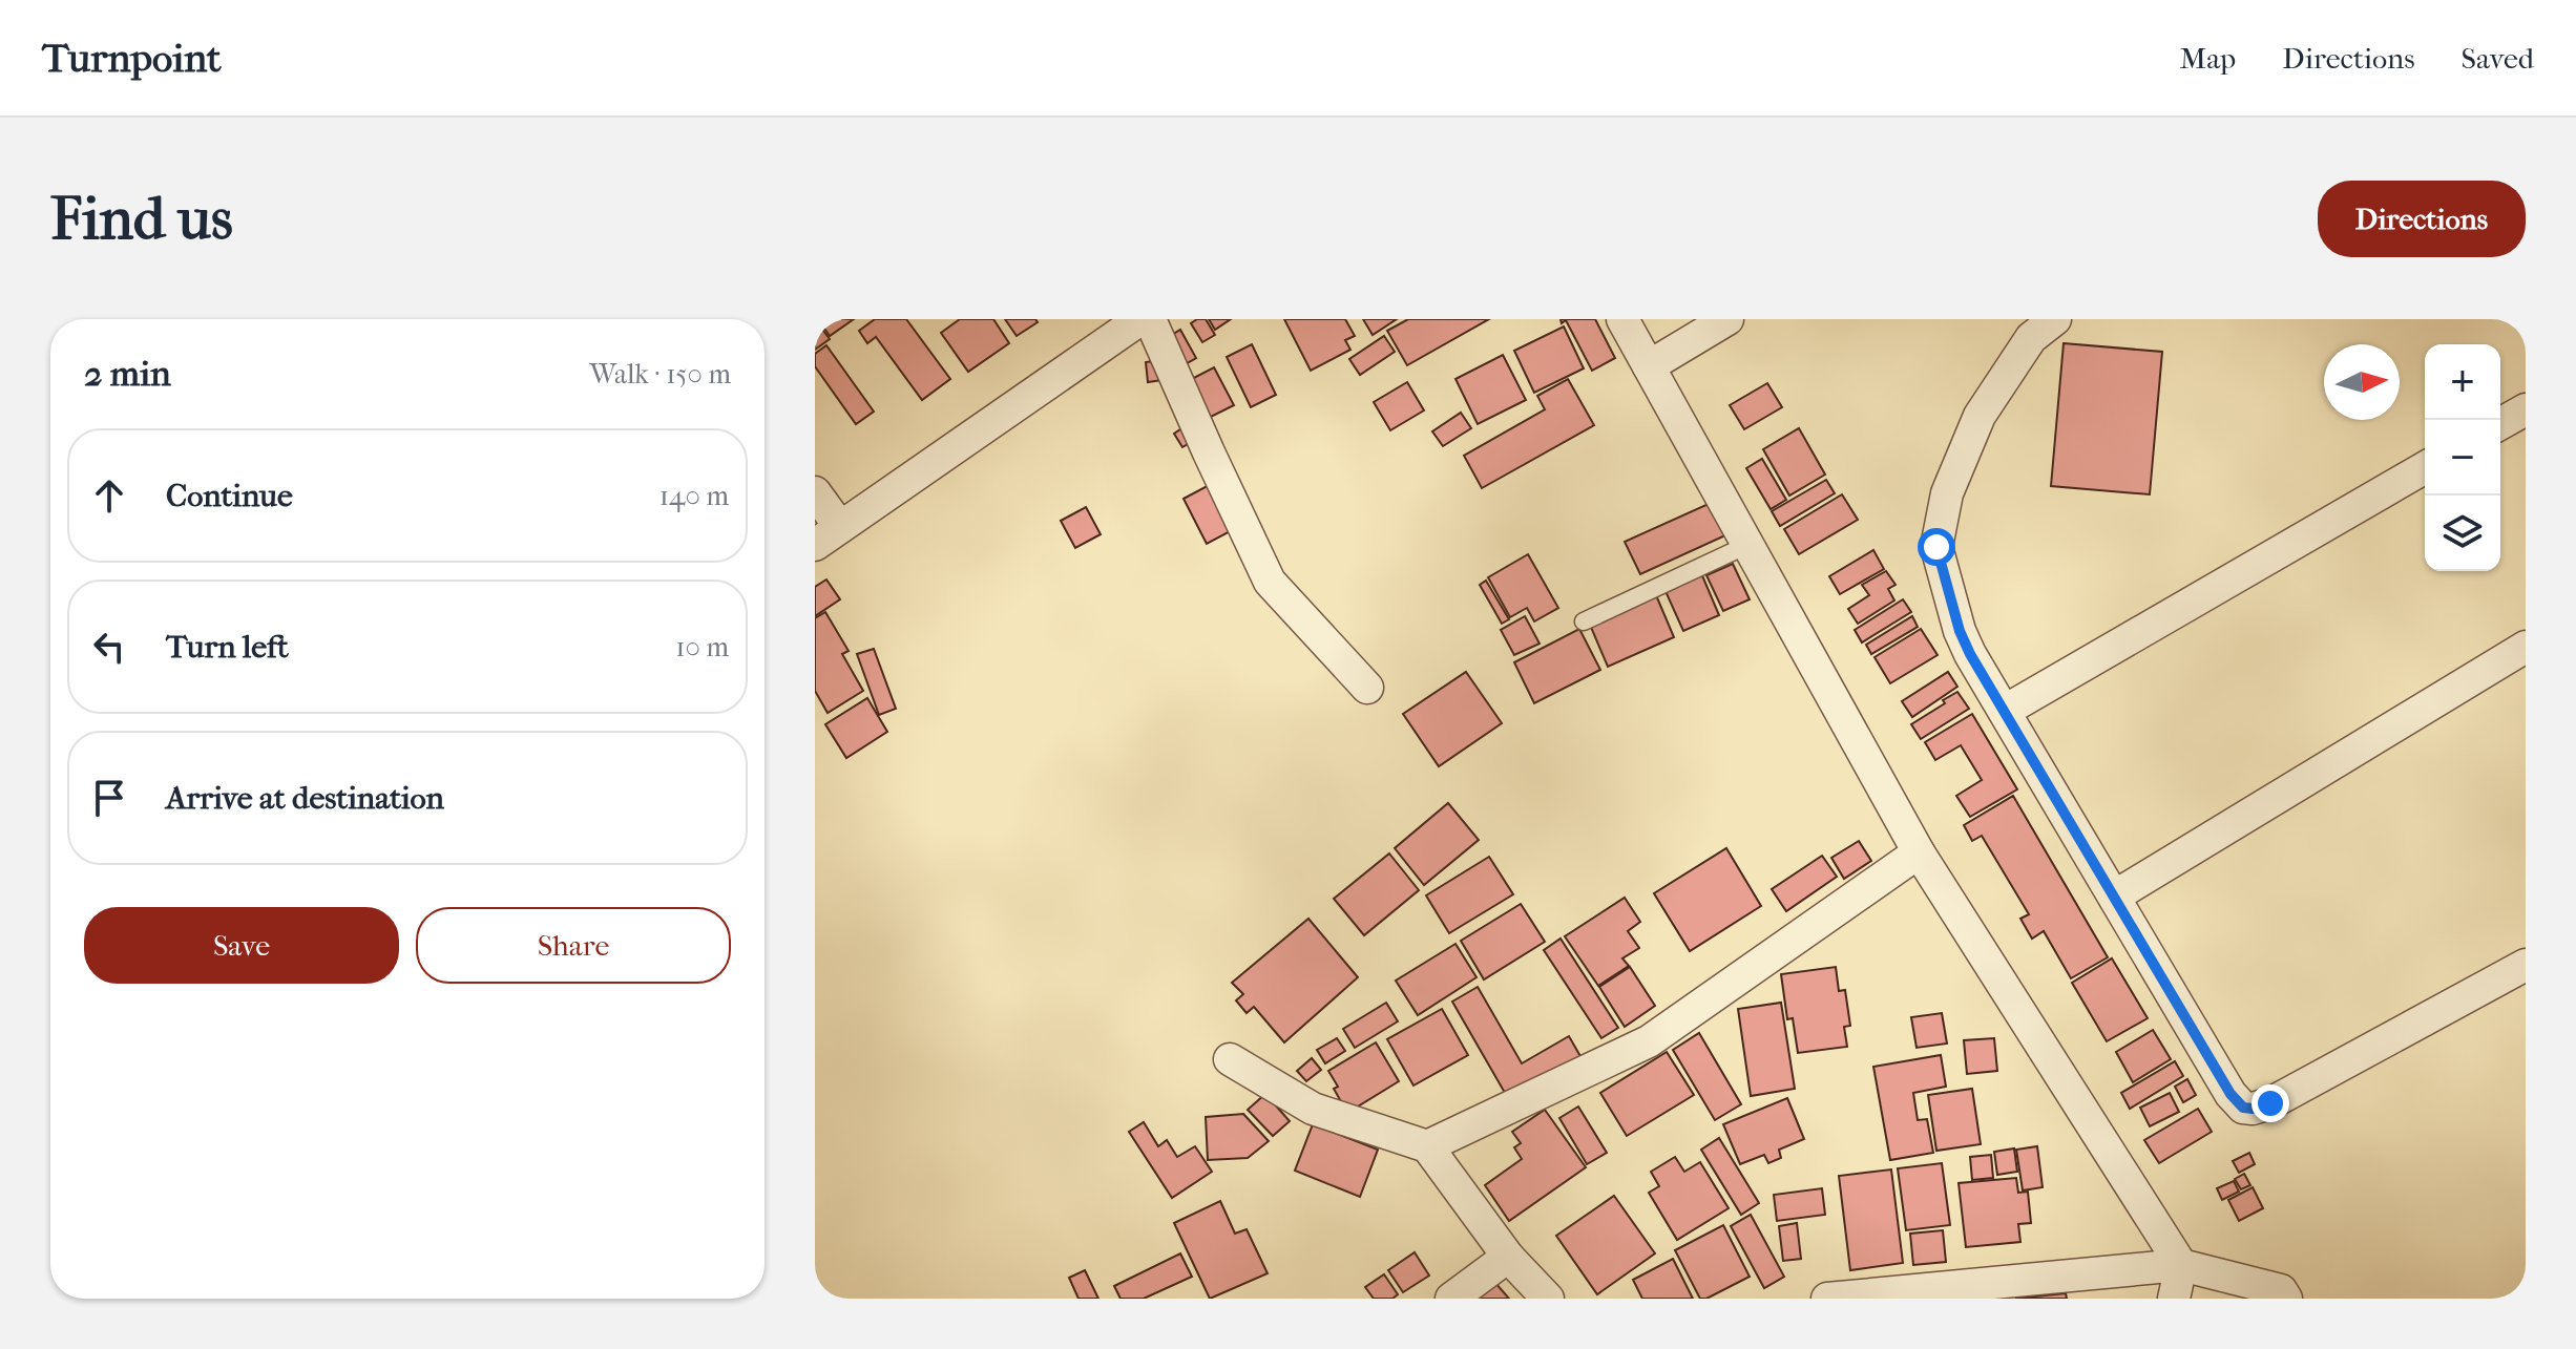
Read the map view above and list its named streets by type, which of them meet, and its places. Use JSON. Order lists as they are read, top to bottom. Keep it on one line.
{"north":"right","page":{"header":"Turnpoint","nav":["Map","Directions","Saved"],"buttons":["Directions",["Save","Share"]],"title":"Find us","heading":["2 min","Walk · 150 m"],"map_buttons":["+","−"],"list":[["Continue","140 m"],["Turn left","10 m"],"Arrive at destination"]}}
